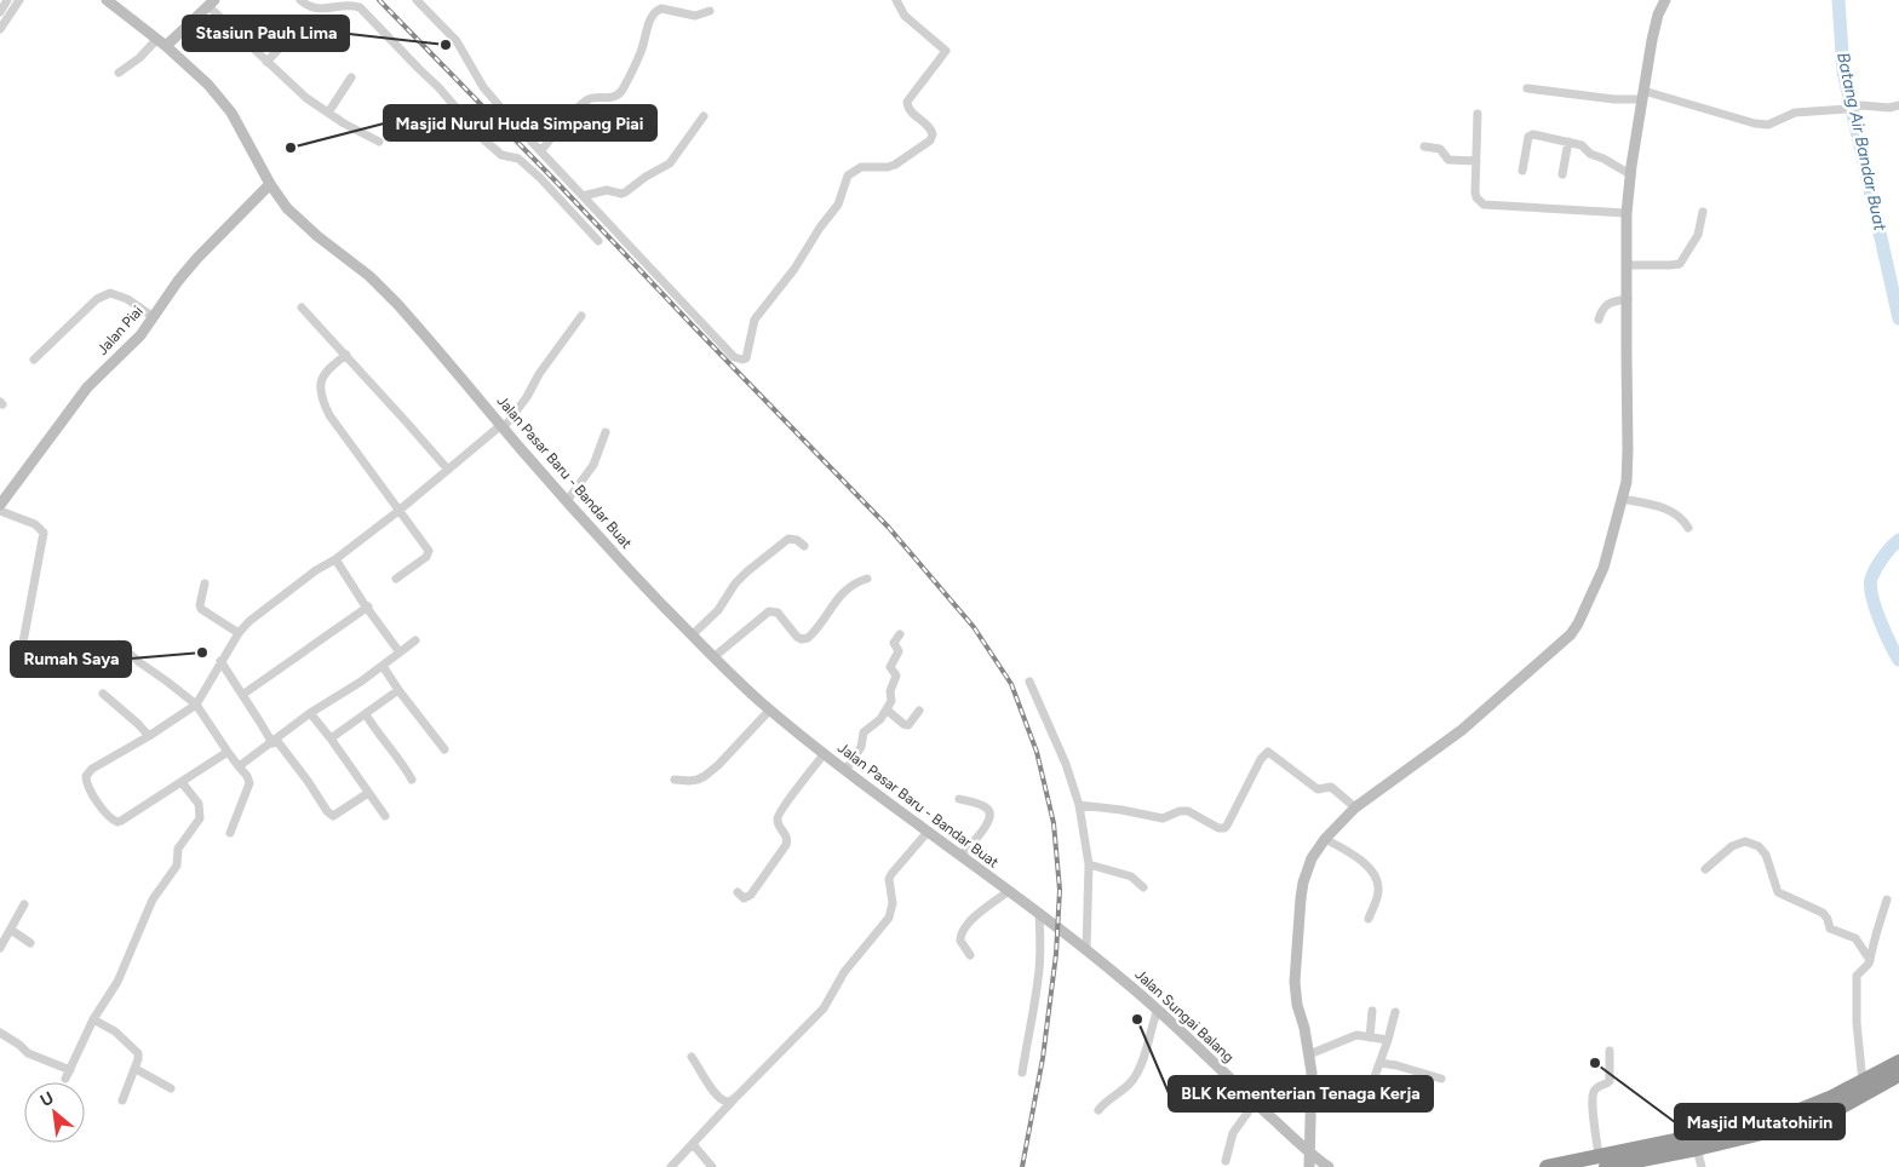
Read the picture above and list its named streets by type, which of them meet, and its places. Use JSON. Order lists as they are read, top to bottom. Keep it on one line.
{"streets":{"street":["Jalan Piai","Jalan Pasar Baru - Bandar Buat","Jalan Sungai Balang"]},"crossings":[["Jalan Piai","Jalan Pasar Baru - Bandar Buat"],["Jalan Pasar Baru - Bandar Buat","Jalan Sungai Balang"]],"water":["Batang Air Bandar Buat"],"places":["Stasiun Pauh Lima","Masjid Nurul Huda Simpang Piai","Rumah Saya","BLK Kementerian Tenaga Kerja","Masjid Mutatohirin"],"north":"top left"}
